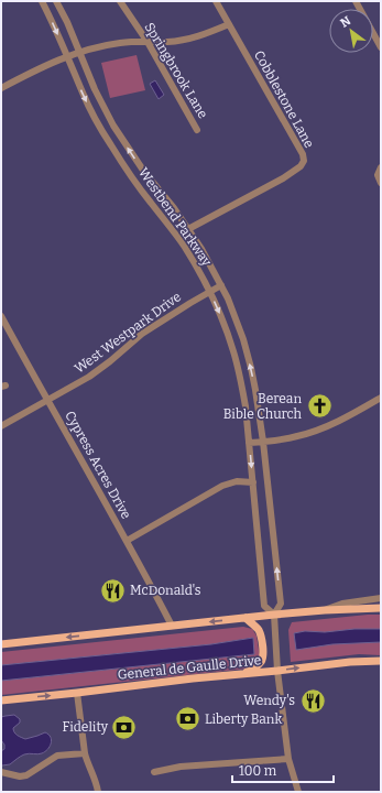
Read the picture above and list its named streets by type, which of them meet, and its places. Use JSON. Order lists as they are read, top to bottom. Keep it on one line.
{"streets":{"main road":["General de Gaulle Drive"],"street":["Springbrook Lane","Cobblestone Lane","Westbend Parkway","West Westpark Drive","Cypress Acres Drive"]},"crossings":[["Cobblestone Lane","Westbend Parkway"],["Westbend Parkway","West Westpark Drive"],["Westbend Parkway","General de Gaulle Drive"],["West Westpark Drive","Cypress Acres Drive"]],"places":{"church":["Berean Bible Church"],"restaurant":["McDonald's","Wendy's"],"bank":["Liberty Bank","Fidelity"]},"scale_bar":"100 m","north":"top left"}
